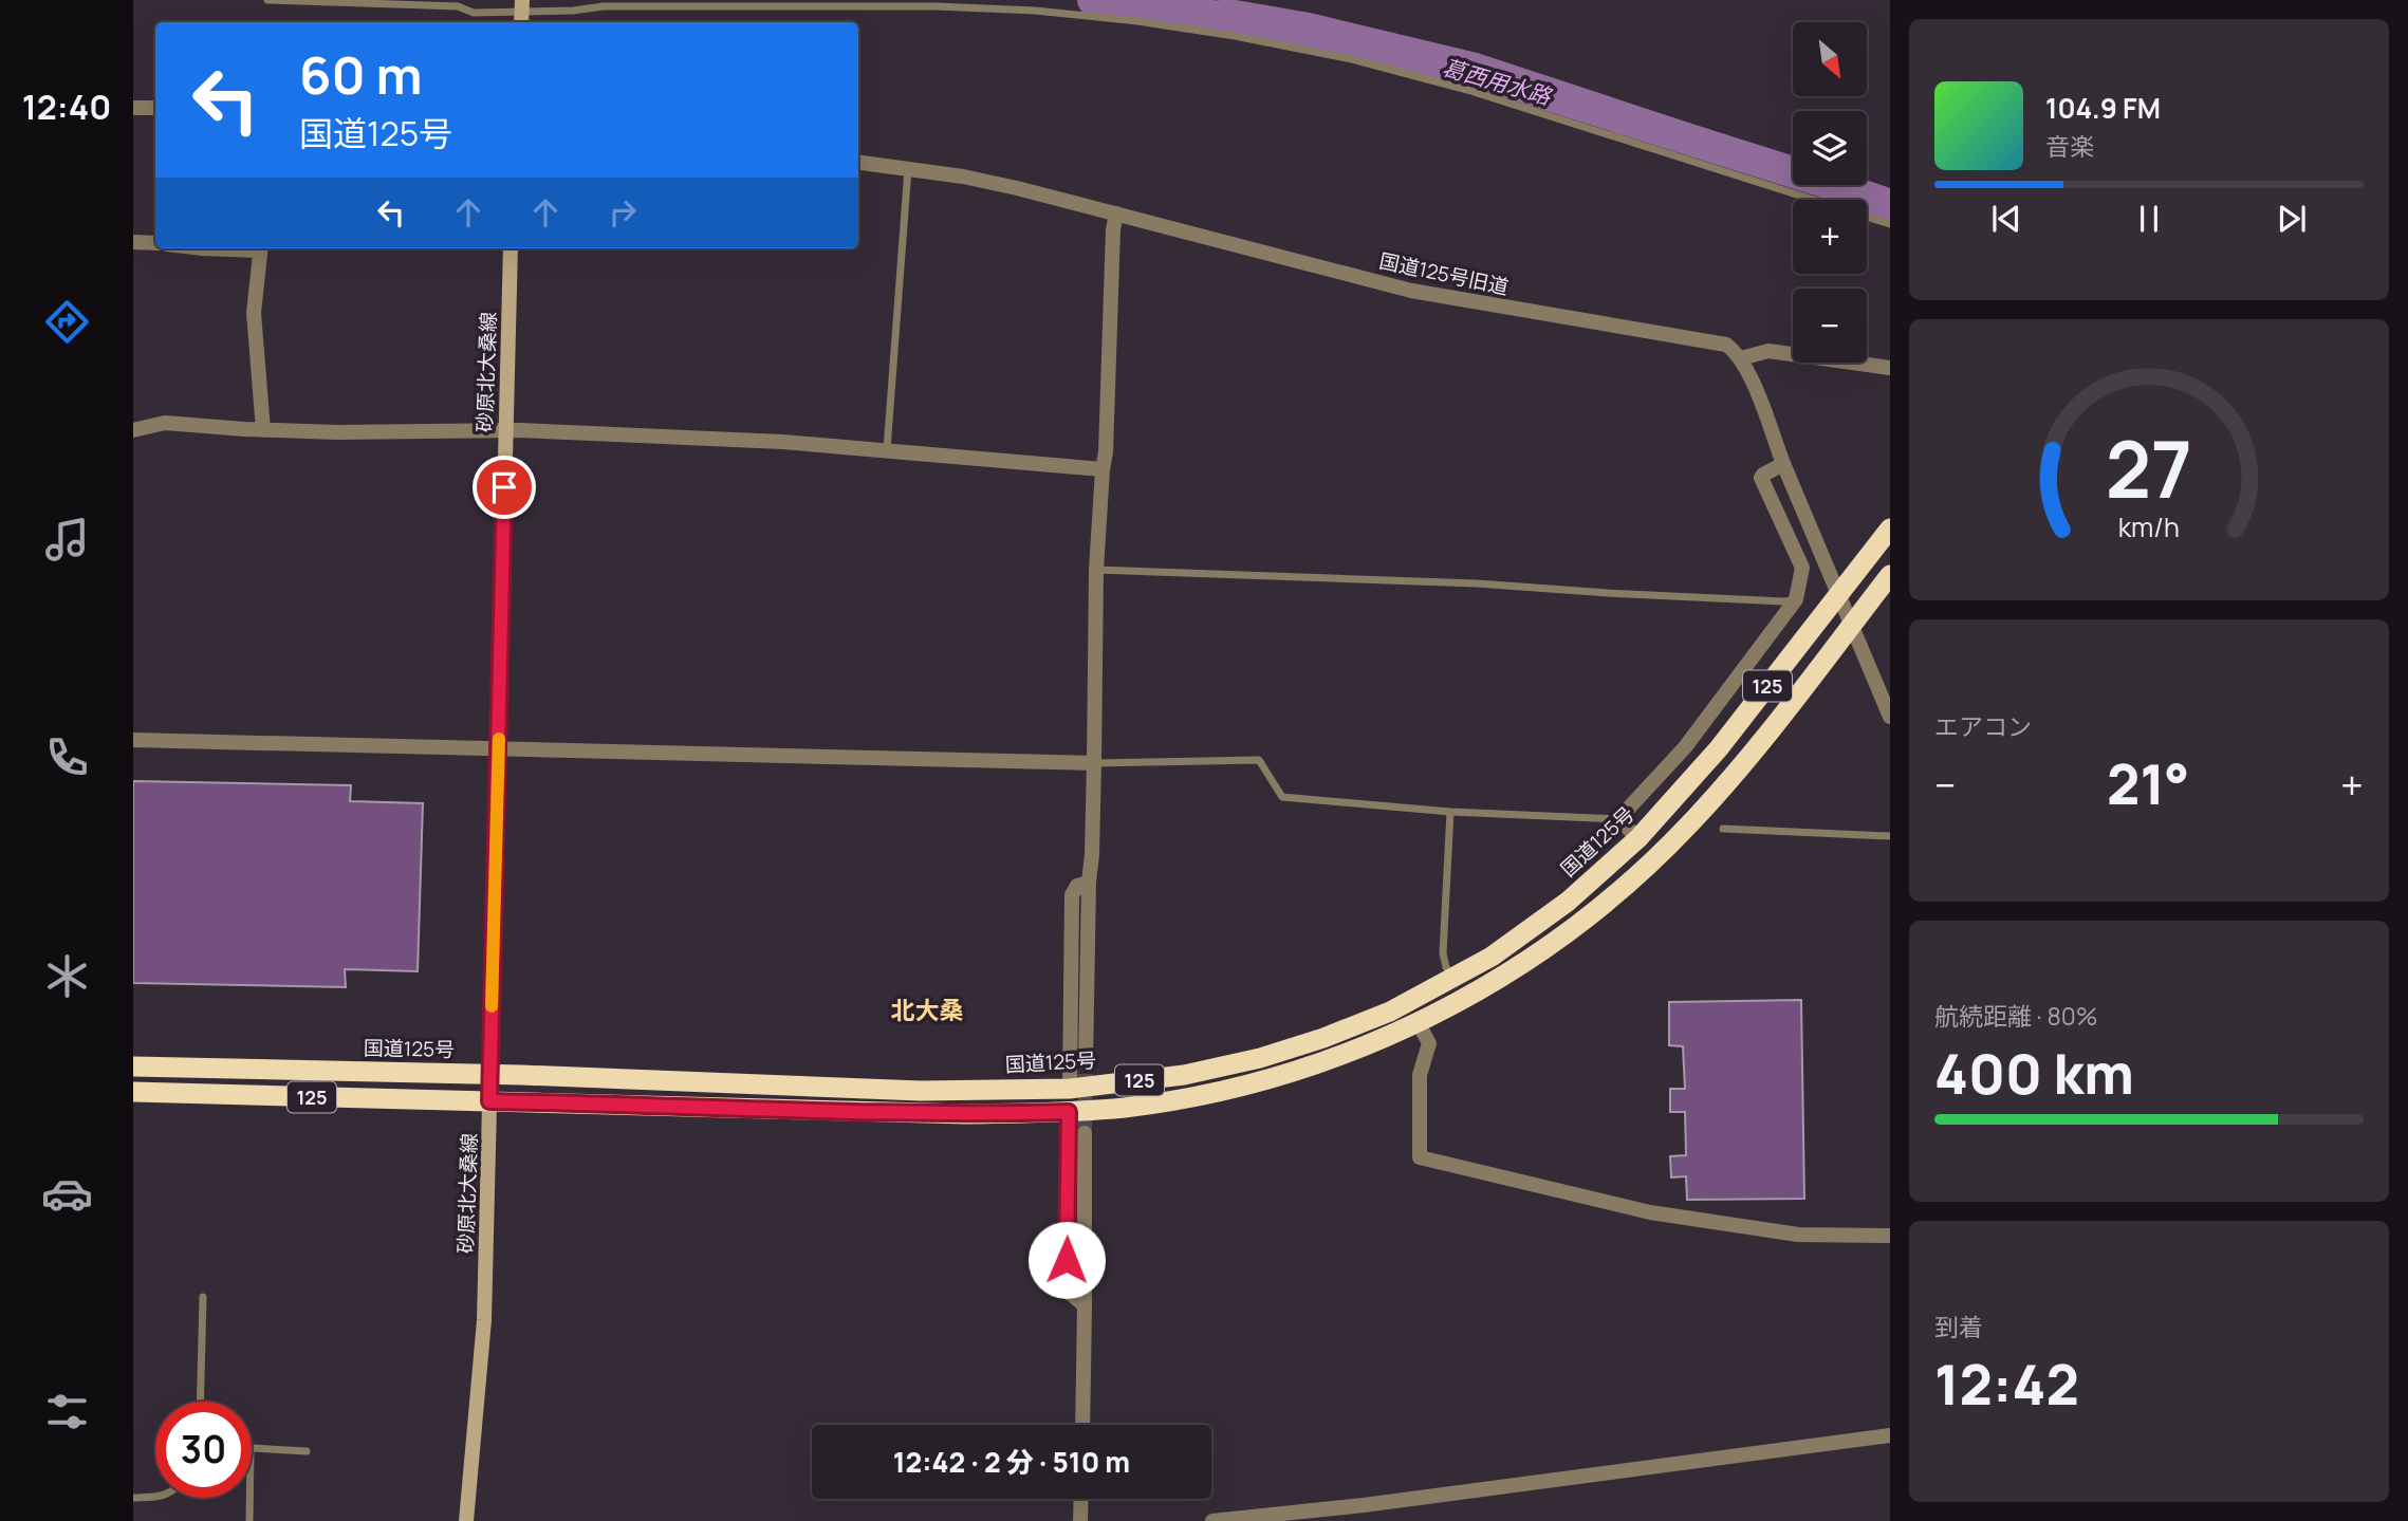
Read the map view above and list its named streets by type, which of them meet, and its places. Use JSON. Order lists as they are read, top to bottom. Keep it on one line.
{"streets":{"highway":["125","国道125号"],"main road":["砂原北大桑線"],"street":["国道125号旧道"]},"crossings":[["砂原北大桑線","125"],["砂原北大桑線","国道125号"]],"districts":["北大桑"],"water":["葛西用水路"],"north":"bottom right","page":{"tabs":"12:40","map_buttons":["+","−"],"turn":["60 m","国道125号"],"song":["104.9 FM","音楽"],"tile":["エアコン",["航続距離 · 80%","400 km"],["到着","12:42"]],"heat":["−","21°","+"],"limit":"30","trip":"12:42 · 2 分 · 510 m","gauge":["27","km/h"]}}
